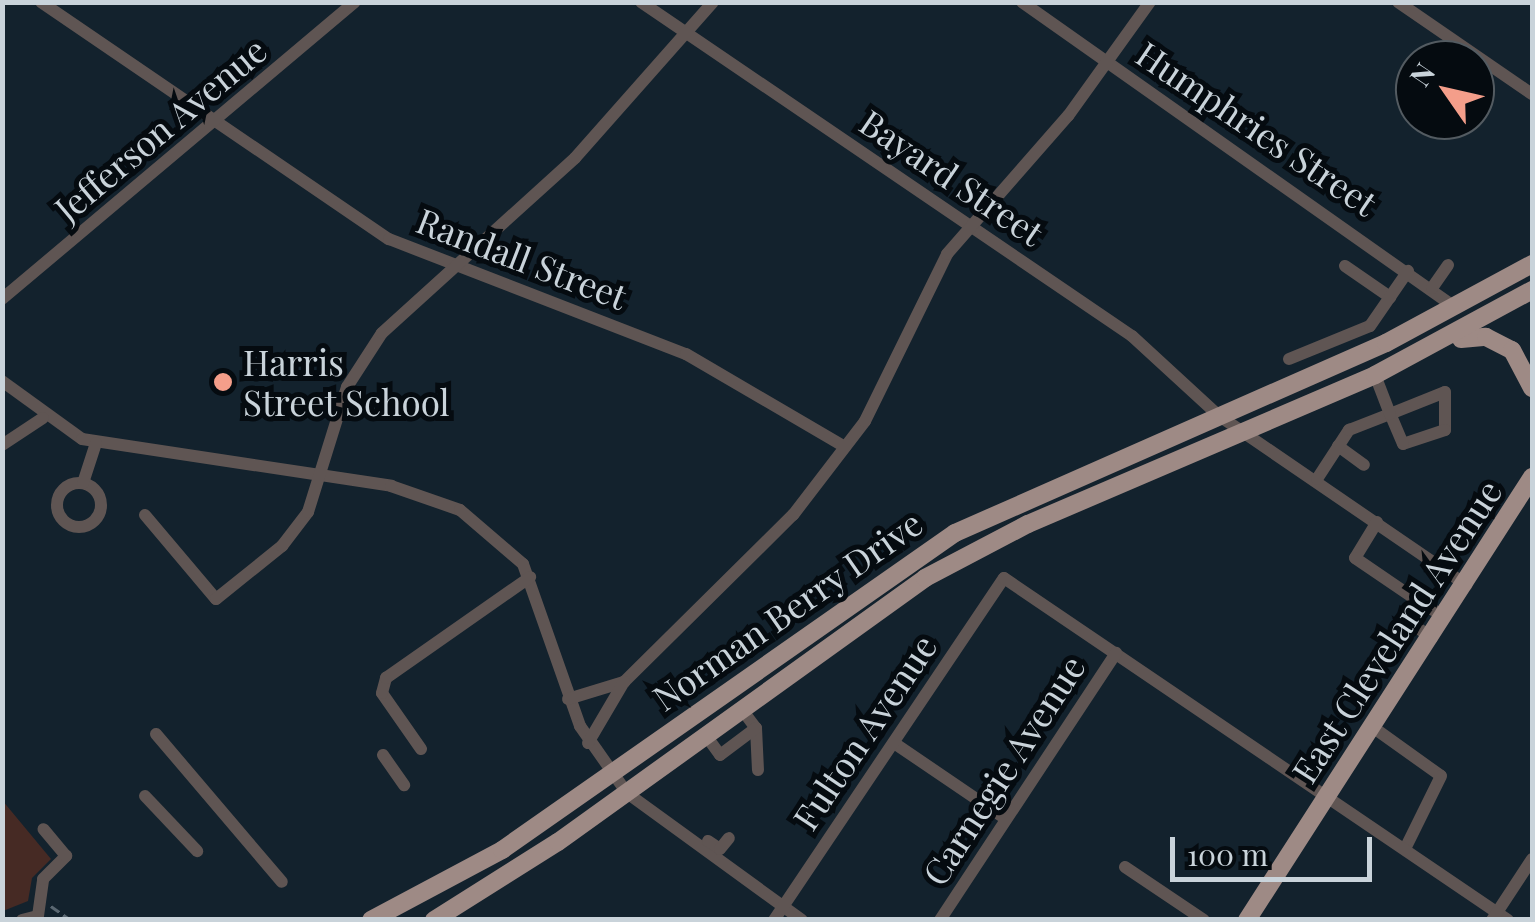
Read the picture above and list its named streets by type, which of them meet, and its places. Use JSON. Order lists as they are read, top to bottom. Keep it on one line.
{"streets":{"main road":["Norman Berry Drive","East Cleveland Avenue"],"street":["Humphries Street","Jefferson Avenue","Bayard Street","Randall Street","Fulton Avenue","Carnegie Avenue"]},"crossings":[["Jefferson Avenue","Randall Street"],["Bayard Street","Norman Berry Drive"],["Bayard Street","East Cleveland Avenue"],["Fulton Avenue","Carnegie Avenue"]],"places":["Harris Street School"],"scale_bar":"100 m","north":"top left"}
